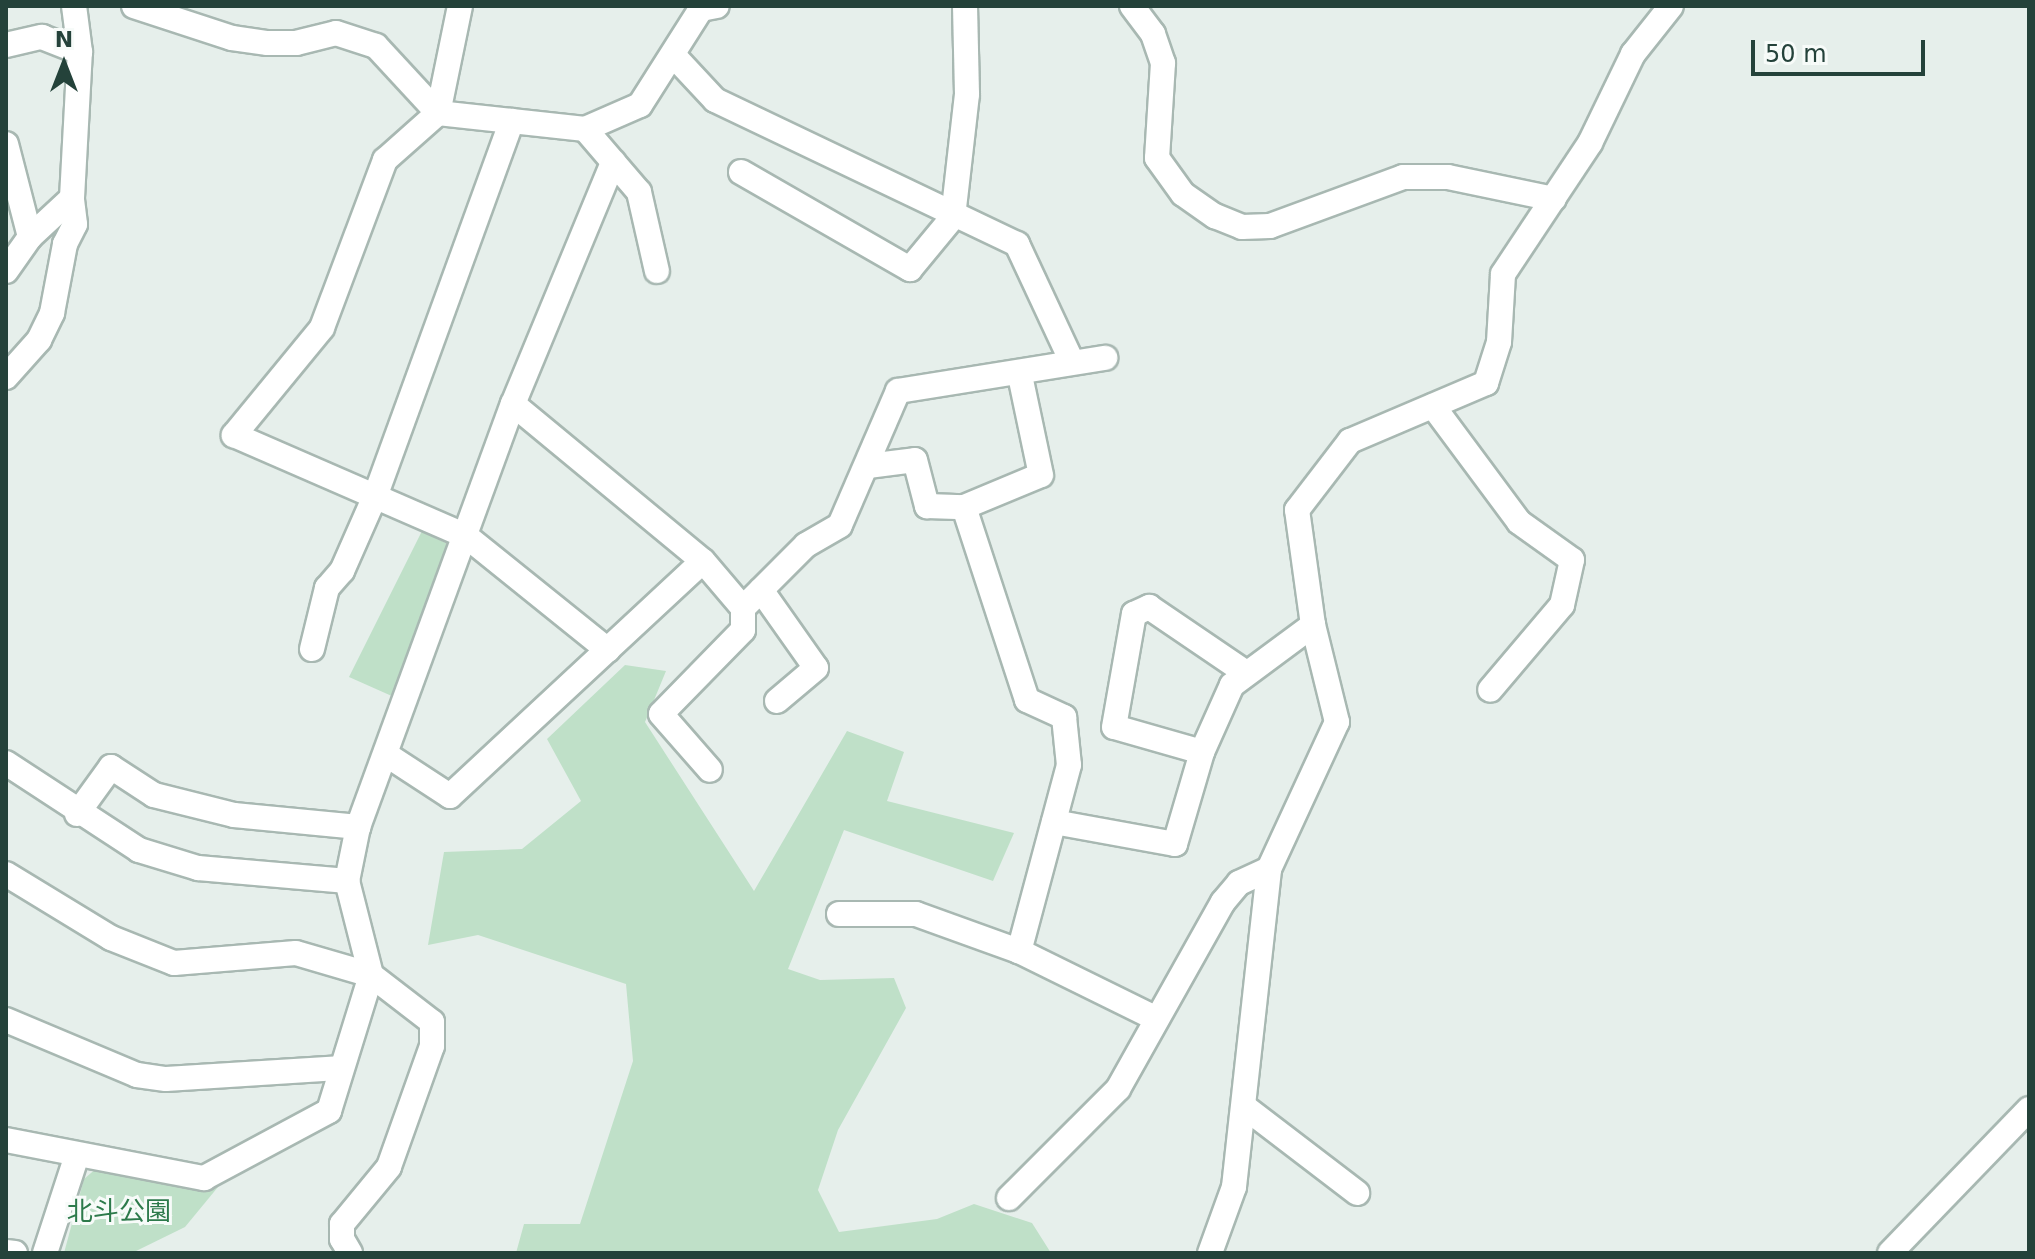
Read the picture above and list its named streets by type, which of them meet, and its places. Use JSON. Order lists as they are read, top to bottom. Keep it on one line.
{"parks":["北斗公園"],"scale_bar":"50 m","north":"top"}
